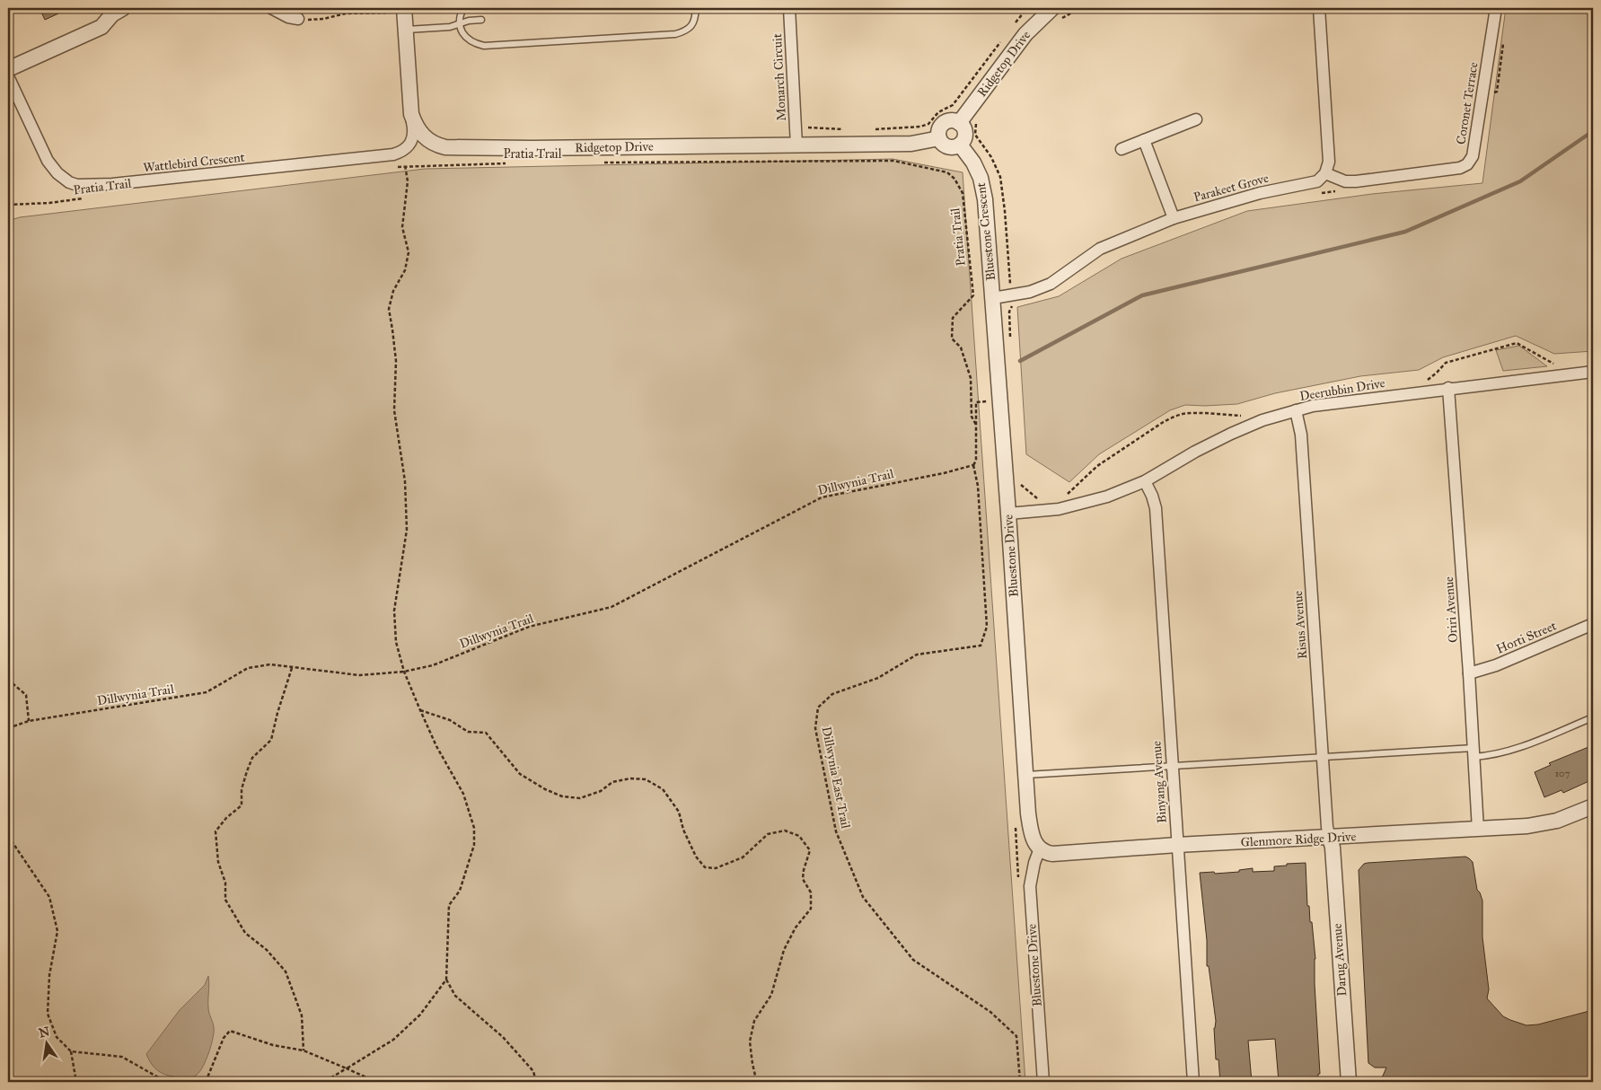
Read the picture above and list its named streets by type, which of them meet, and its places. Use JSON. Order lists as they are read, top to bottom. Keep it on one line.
{"streets":{"street":["Ridgetop Drive","Monarch Circuit","Coronet Terrace","Wattlebird Crescent","Parakeet Grove","Bluestone Crescent","Deerubbin Drive","Bluestone Drive","Oriri Avenue","Risus Avenue","Horti Street","Binyang Avenue","Glenmore Ridge Drive","Darug Avenue"],"path":["Pratia Trail","Dillwynia Trail","Dillwynia East Trail"]},"crossings":[["Ridgetop Drive","Monarch Circuit"],["Ridgetop Drive","Wattlebird Crescent"],["Ridgetop Drive","Bluestone Crescent"],["Coronet Terrace","Parakeet Grove"],["Parakeet Grove","Bluestone Crescent"],["Parakeet Grove","Bluestone Drive"],["Bluestone Crescent","Bluestone Drive"],["Deerubbin Drive","Bluestone Drive"],["Deerubbin Drive","Oriri Avenue"],["Deerubbin Drive","Risus Avenue"],["Deerubbin Drive","Binyang Avenue"],["Dillwynia Trail","Dillwynia East Trail"],["Bluestone Drive","Glenmore Ridge Drive"],["Oriri Avenue","Horti Street"],["Oriri Avenue","Glenmore Ridge Drive"],["Risus Avenue","Glenmore Ridge Drive"],["Risus Avenue","Darug Avenue"],["Binyang Avenue","Glenmore Ridge Drive"],["Glenmore Ridge Drive","Darug Avenue"]],"house_numbers":["107"],"north":"top"}
